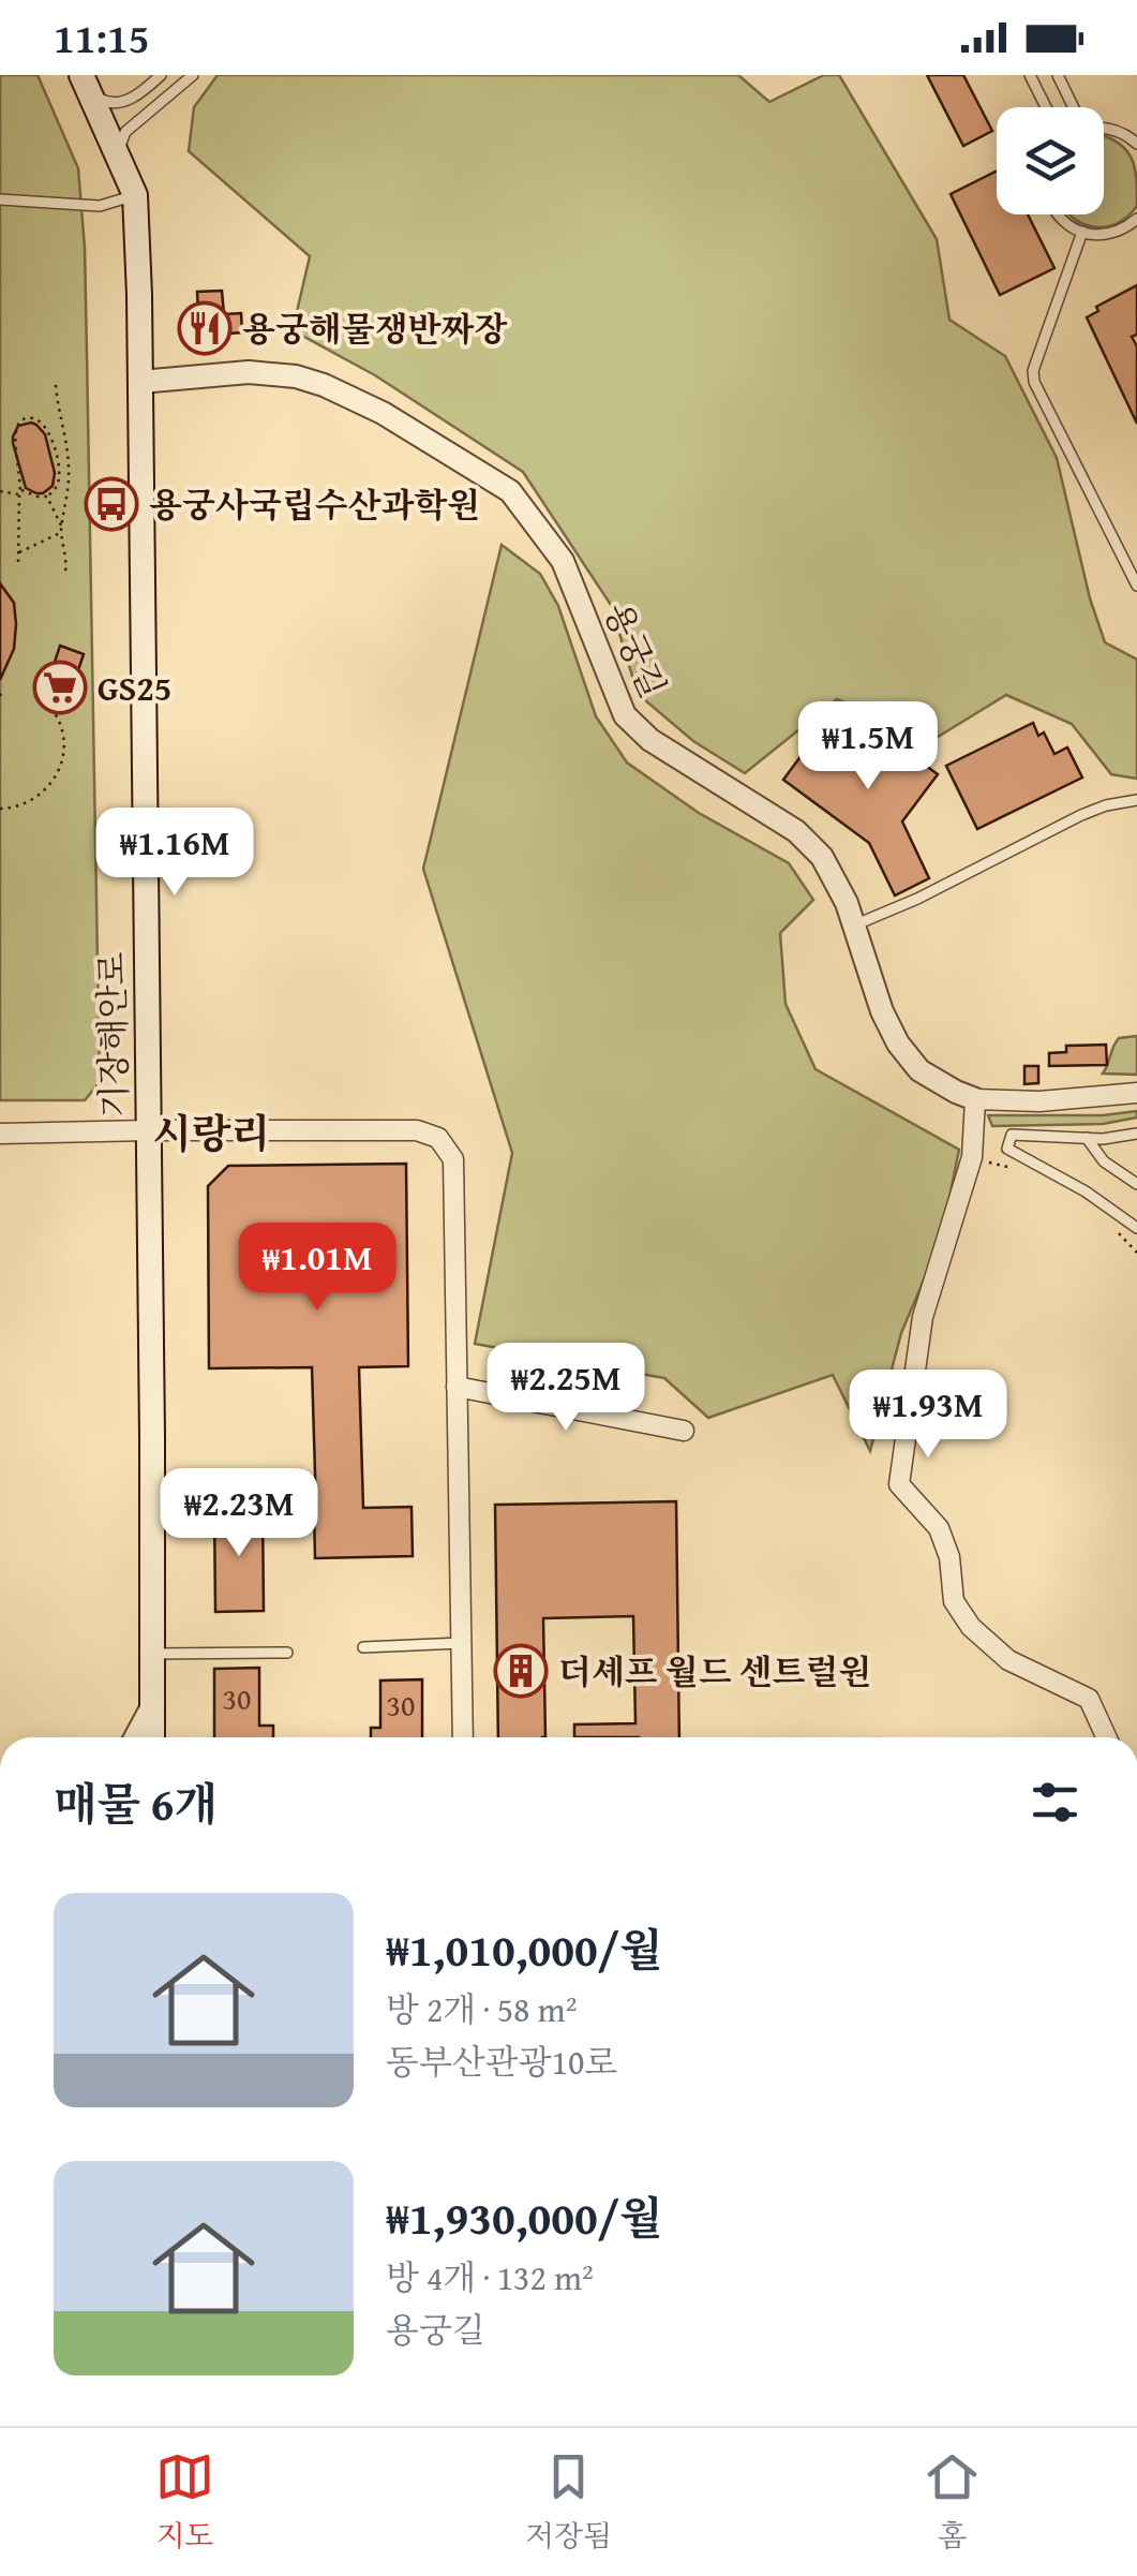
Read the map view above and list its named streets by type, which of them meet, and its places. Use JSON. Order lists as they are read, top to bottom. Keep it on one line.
{"streets":{"main road":["기장해안로"],"street":["용궁길"]},"crossings":[["용궁길","기장해안로"]],"districts":["시랑리"],"places":{"restaurant":["용궁해물쟁반짜장"],"bus stop":["용궁사국립수산과학원"],"supermarket":["GS25"],"building":["더셰프 월드 센트럴원"]},"house_numbers":["30","30"],"page":{"status":"11:15","price":["₩1.5M","₩1.16M","₩1.01M","₩2.25M","₩1.93M","₩2.23M"],"heading":"매물 6개","list":[{"name":"₩1,010,000/월","note":"방 2개 · 58 m² · 동부산관광10로"},{"name":"₩1,930,000/월","note":"방 4개 · 132 m² · 용궁길"}],"tabs":["지도","저장됨","홈"]}}
